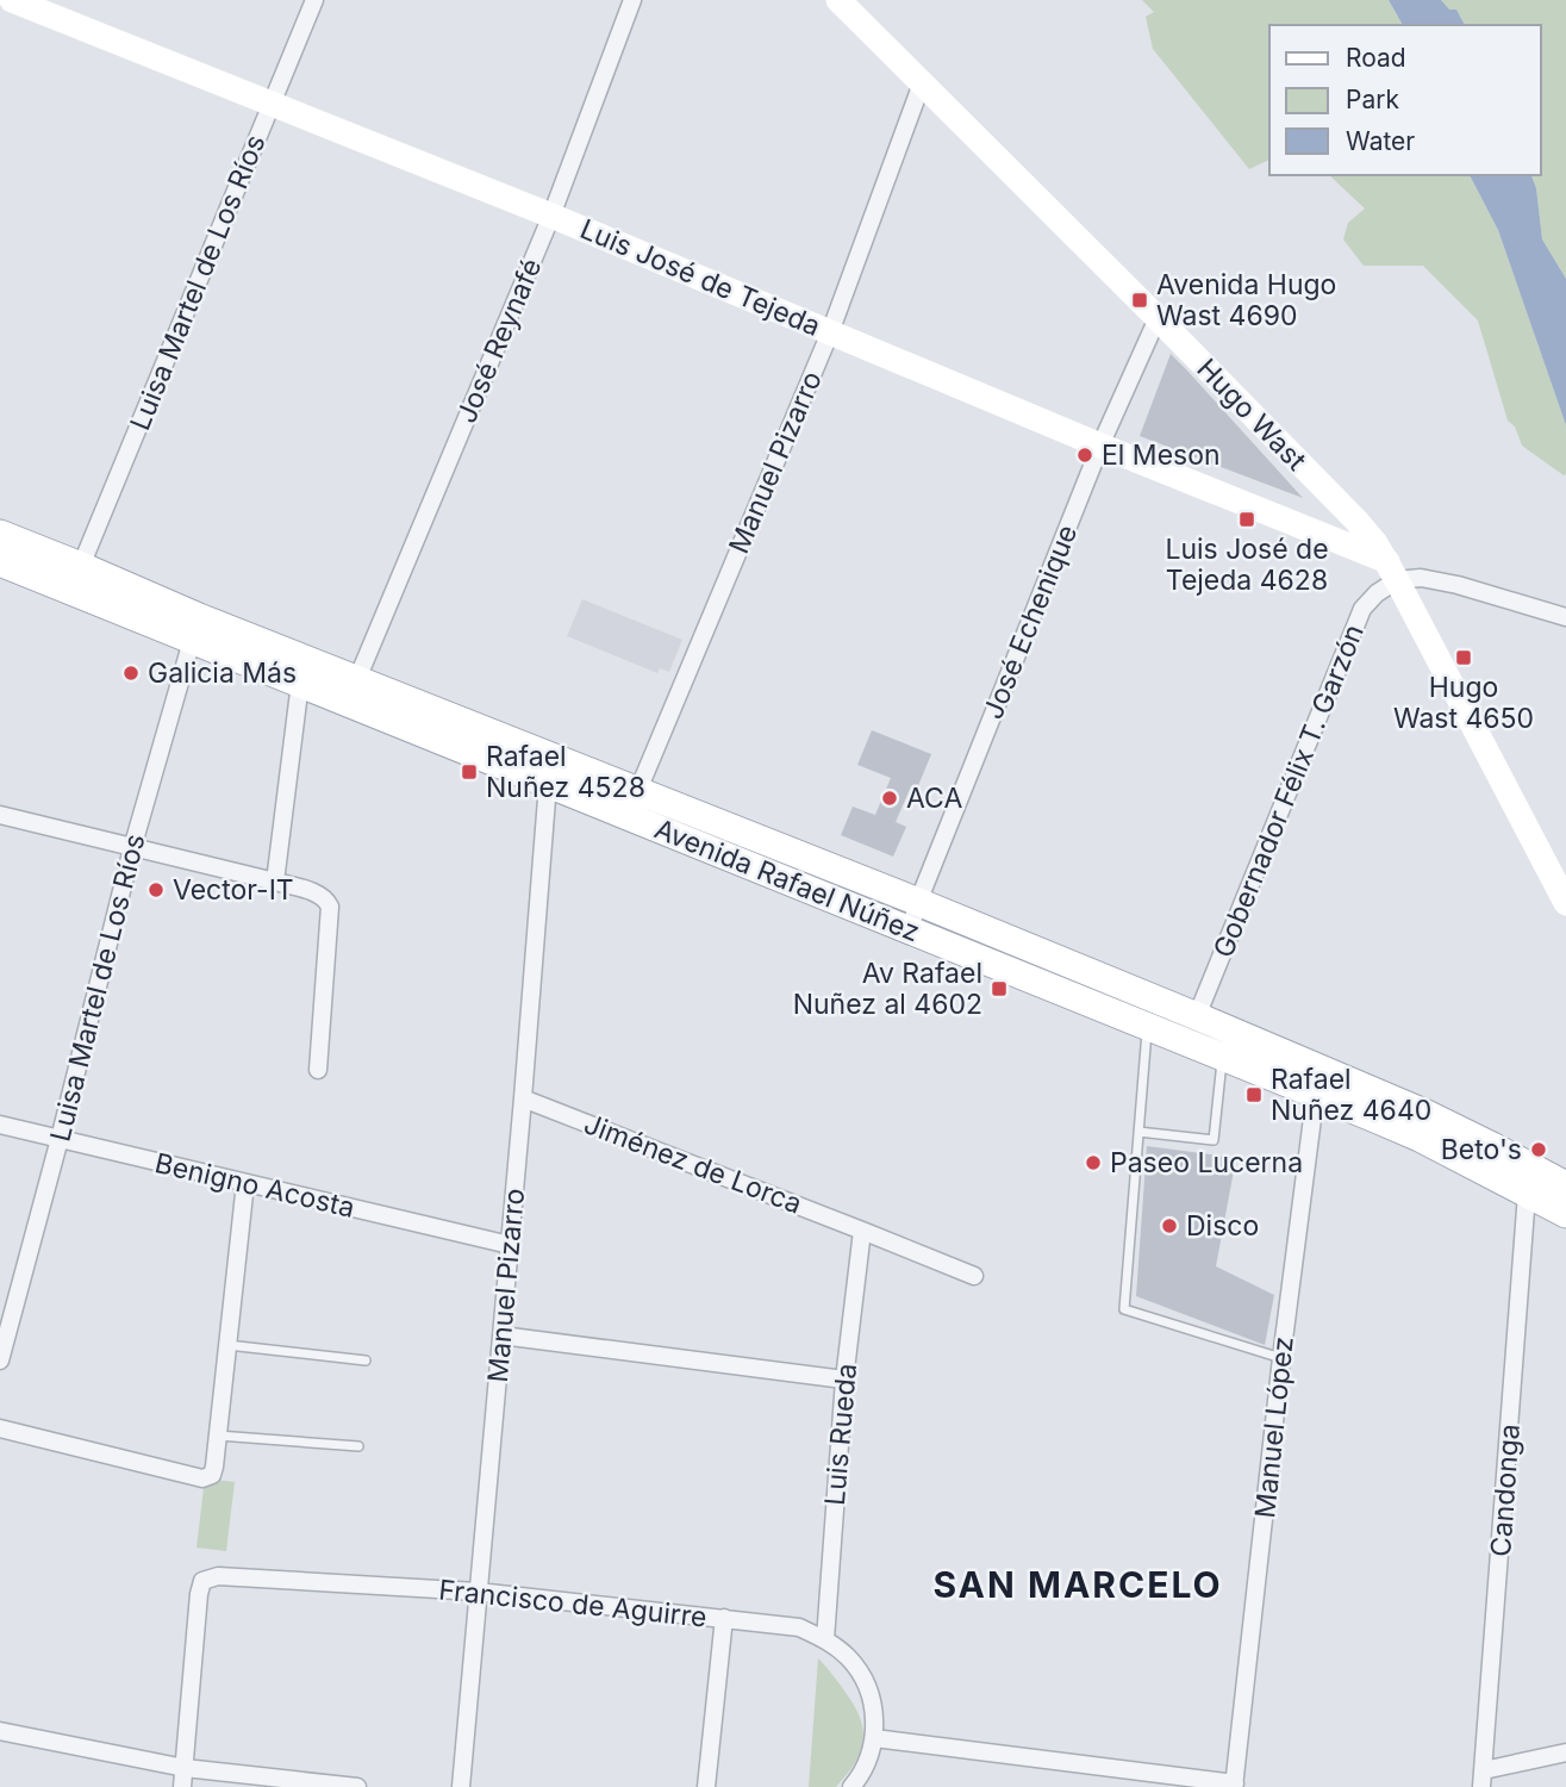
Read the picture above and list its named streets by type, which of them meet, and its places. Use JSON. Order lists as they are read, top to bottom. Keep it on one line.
{"streets":{"main road":["Luis José de Tejeda","Hugo Wast","Avenida Rafael Núñez"],"street":["Luisa Martel de Los Ríos","José Reynafé","Manuel Pizarro","José Echenique","Gobernador Félix T. Garzón","Jiménez de Lorca","Benigno Acosta","Manuel López","Luis Rueda","Candonga","Francisco de Aguirre"]},"crossings":[["Luis José de Tejeda","Luisa Martel de Los Ríos"],["Luis José de Tejeda","José Reynafé"],["Luis José de Tejeda","Hugo Wast"],["Luis José de Tejeda","Manuel Pizarro"],["Luis José de Tejeda","José Echenique"],["Luis José de Tejeda","Gobernador Félix T. Garzón"],["Luisa Martel de Los Ríos","Avenida Rafael Núñez"],["Luisa Martel de Los Ríos","Benigno Acosta"],["José Reynafé","Avenida Rafael Núñez"],["Hugo Wast","Manuel Pizarro"],["Hugo Wast","José Echenique"],["Hugo Wast","Gobernador Félix T. Garzón"],["Manuel Pizarro","Avenida Rafael Núñez"],["Manuel Pizarro","Jiménez de Lorca"],["Manuel Pizarro","Benigno Acosta"],["Manuel Pizarro","Francisco de Aguirre"],["José Echenique","Avenida Rafael Núñez"],["Gobernador Félix T. Garzón","Avenida Rafael Núñez"],["Avenida Rafael Núñez","Manuel López"],["Avenida Rafael Núñez","Candonga"],["Jiménez de Lorca","Luis Rueda"],["Luis Rueda","Francisco de Aguirre"]],"districts":["SAN MARCELO"],"places":{"transit":["Avenida Hugo Wast 4690","Luis José de Tejeda 4628","Hugo Wast 4650","Rafael Nuñez 4528","Av Rafael Nuñez al 4602","Rafael Nuñez 4640"],"other":["El Meson","Galicia Más","ACA","Vector-IT","Beto's","Paseo Lucerna","Disco"]},"legend":["Road","Park","Water"]}
